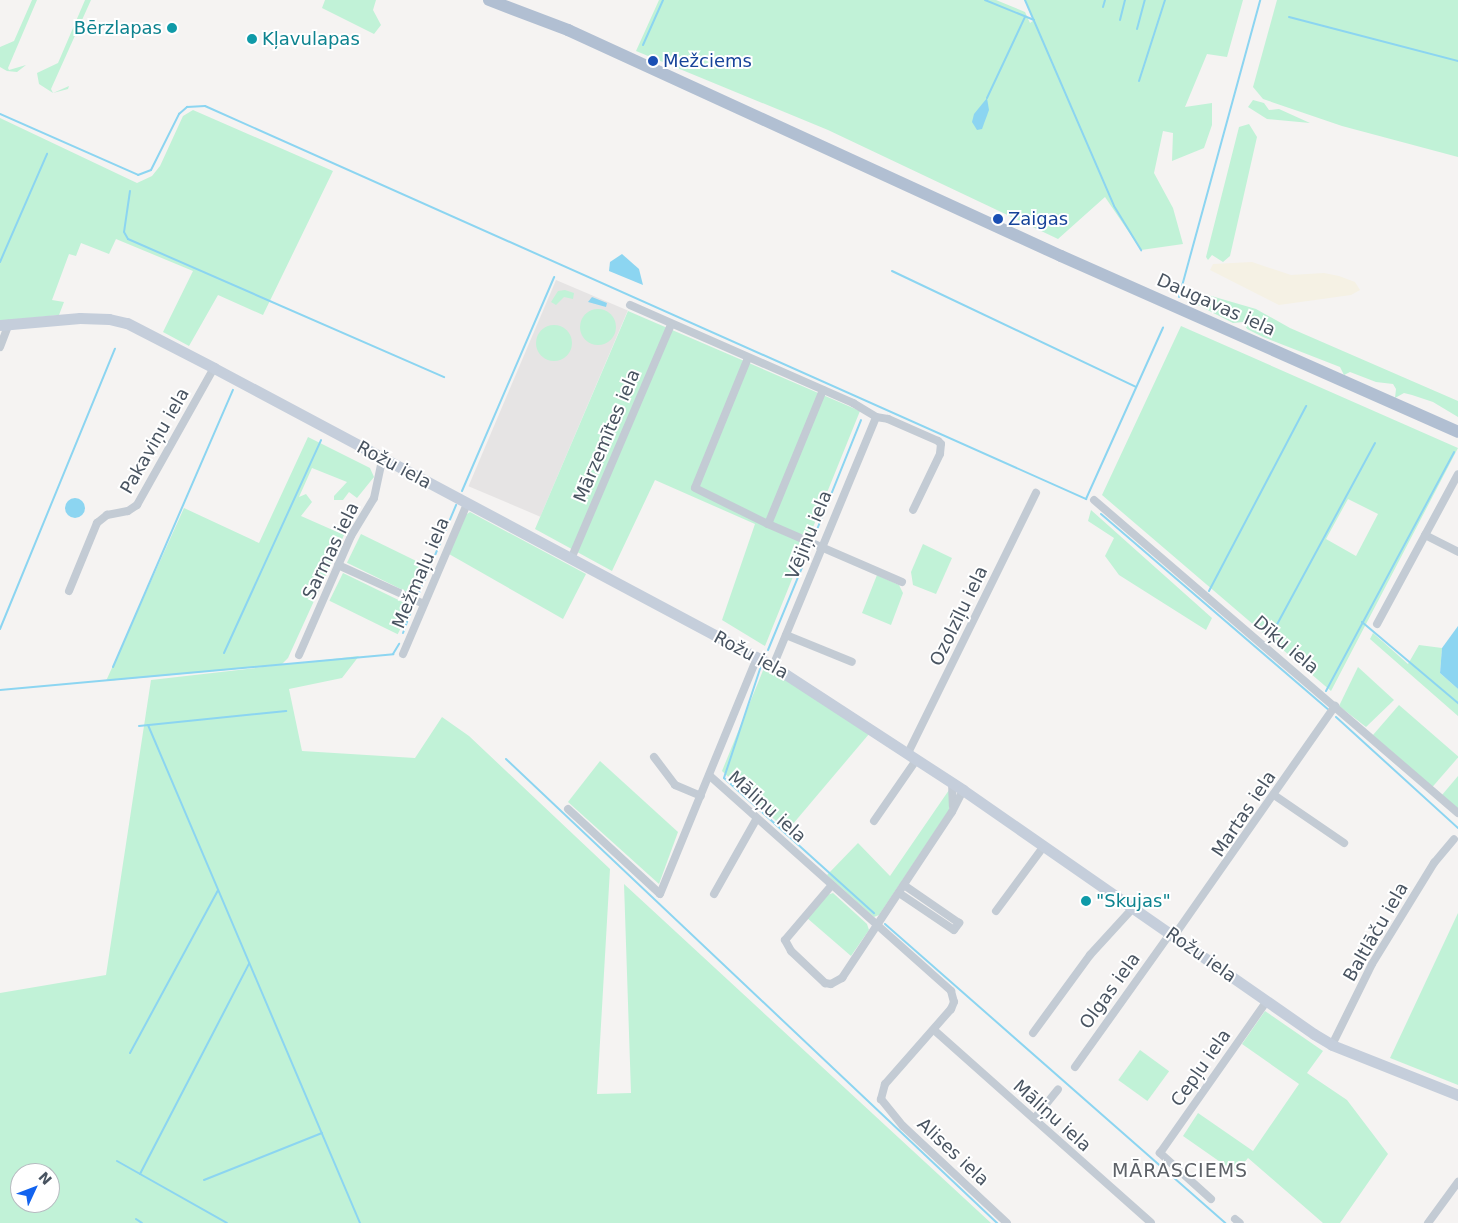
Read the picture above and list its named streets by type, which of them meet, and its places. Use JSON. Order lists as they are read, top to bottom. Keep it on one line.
{"streets":{"main road":["Daugavas iela"],"street":["Mārzemītes iela","Pakaviņu iela","Rožu iela","Vējiņu iela","Sarmas iela","Mežmaļu iela","Ozolzīļu iela","Dīķu iela","Māliņu iela","Martas iela","Baltlāču iela","Olgas iela","Cepļu iela","Alises iela"]},"crossings":[["Mārzemītes iela","Rožu iela"],["Pakaviņu iela","Rožu iela"],["Rožu iela","Vējiņu iela"],["Rožu iela","Sarmas iela"],["Rožu iela","Mežmaļu iela"],["Rožu iela","Ozolzīļu iela"],["Rožu iela","Māliņu iela"],["Rožu iela","Martas iela"],["Rožu iela","Baltlāču iela"],["Rožu iela","Olgas iela"],["Rožu iela","Cepļu iela"],["Dīķu iela","Martas iela"],["Māliņu iela","Alises iela"],["Martas iela","Olgas iela"]],"districts":["MĀRASCIEMS"],"places":["Bērzlapas","Kļavulapas","Mežciems","Zaigas","\"Skujas\""],"north":"top right"}
